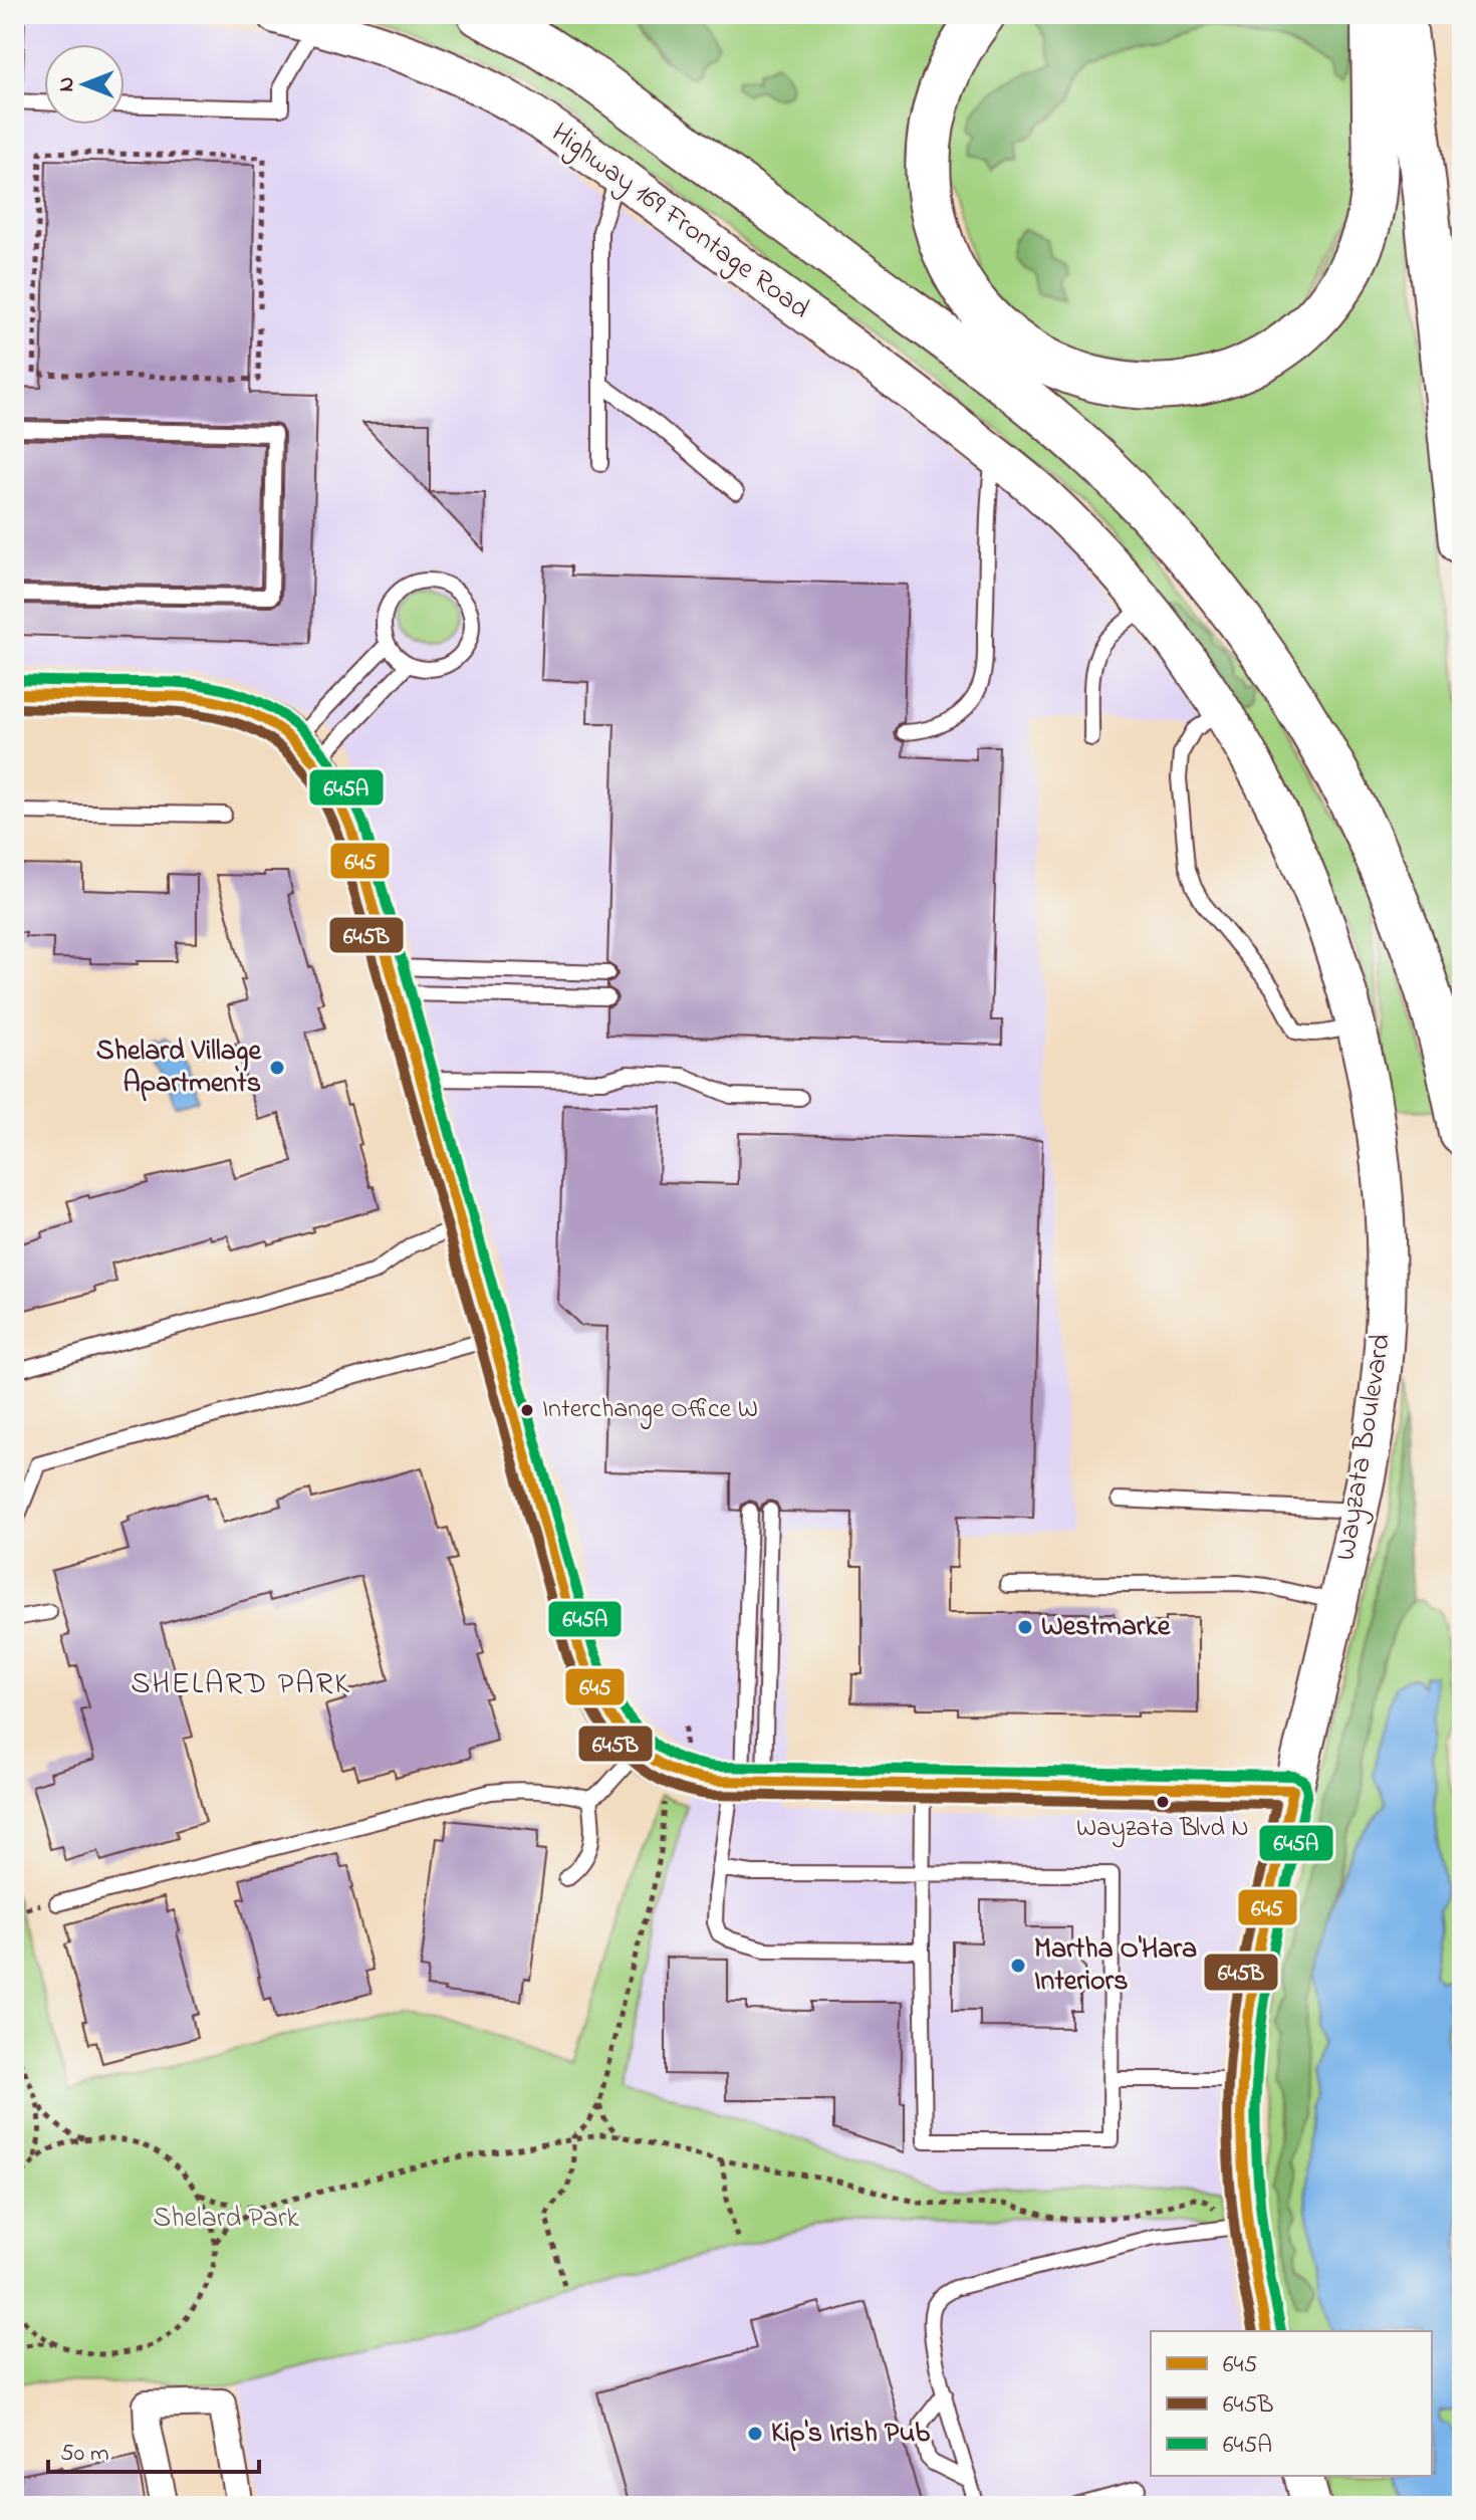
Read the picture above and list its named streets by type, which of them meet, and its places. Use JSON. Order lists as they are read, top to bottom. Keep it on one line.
{"streets":{"street":["Highway 169 Frontage Road","Wayzata Boulevard"]},"crossings":[["Highway 169 Frontage Road","Wayzata Boulevard"]],"districts":["SHELARD PARK"],"parks":["Shelard Park"],"places":["Shelard Village Apartments","Interchange Office W","Westmarke","Wayzata Blvd N","Martha O'Hara Interiors","Kip's Irish Pub"],"lines":["transit line 645A","transit line 645","transit line 645B"],"legend":["645","645B","645A"],"scale_bar":"50 m","north":"left"}
